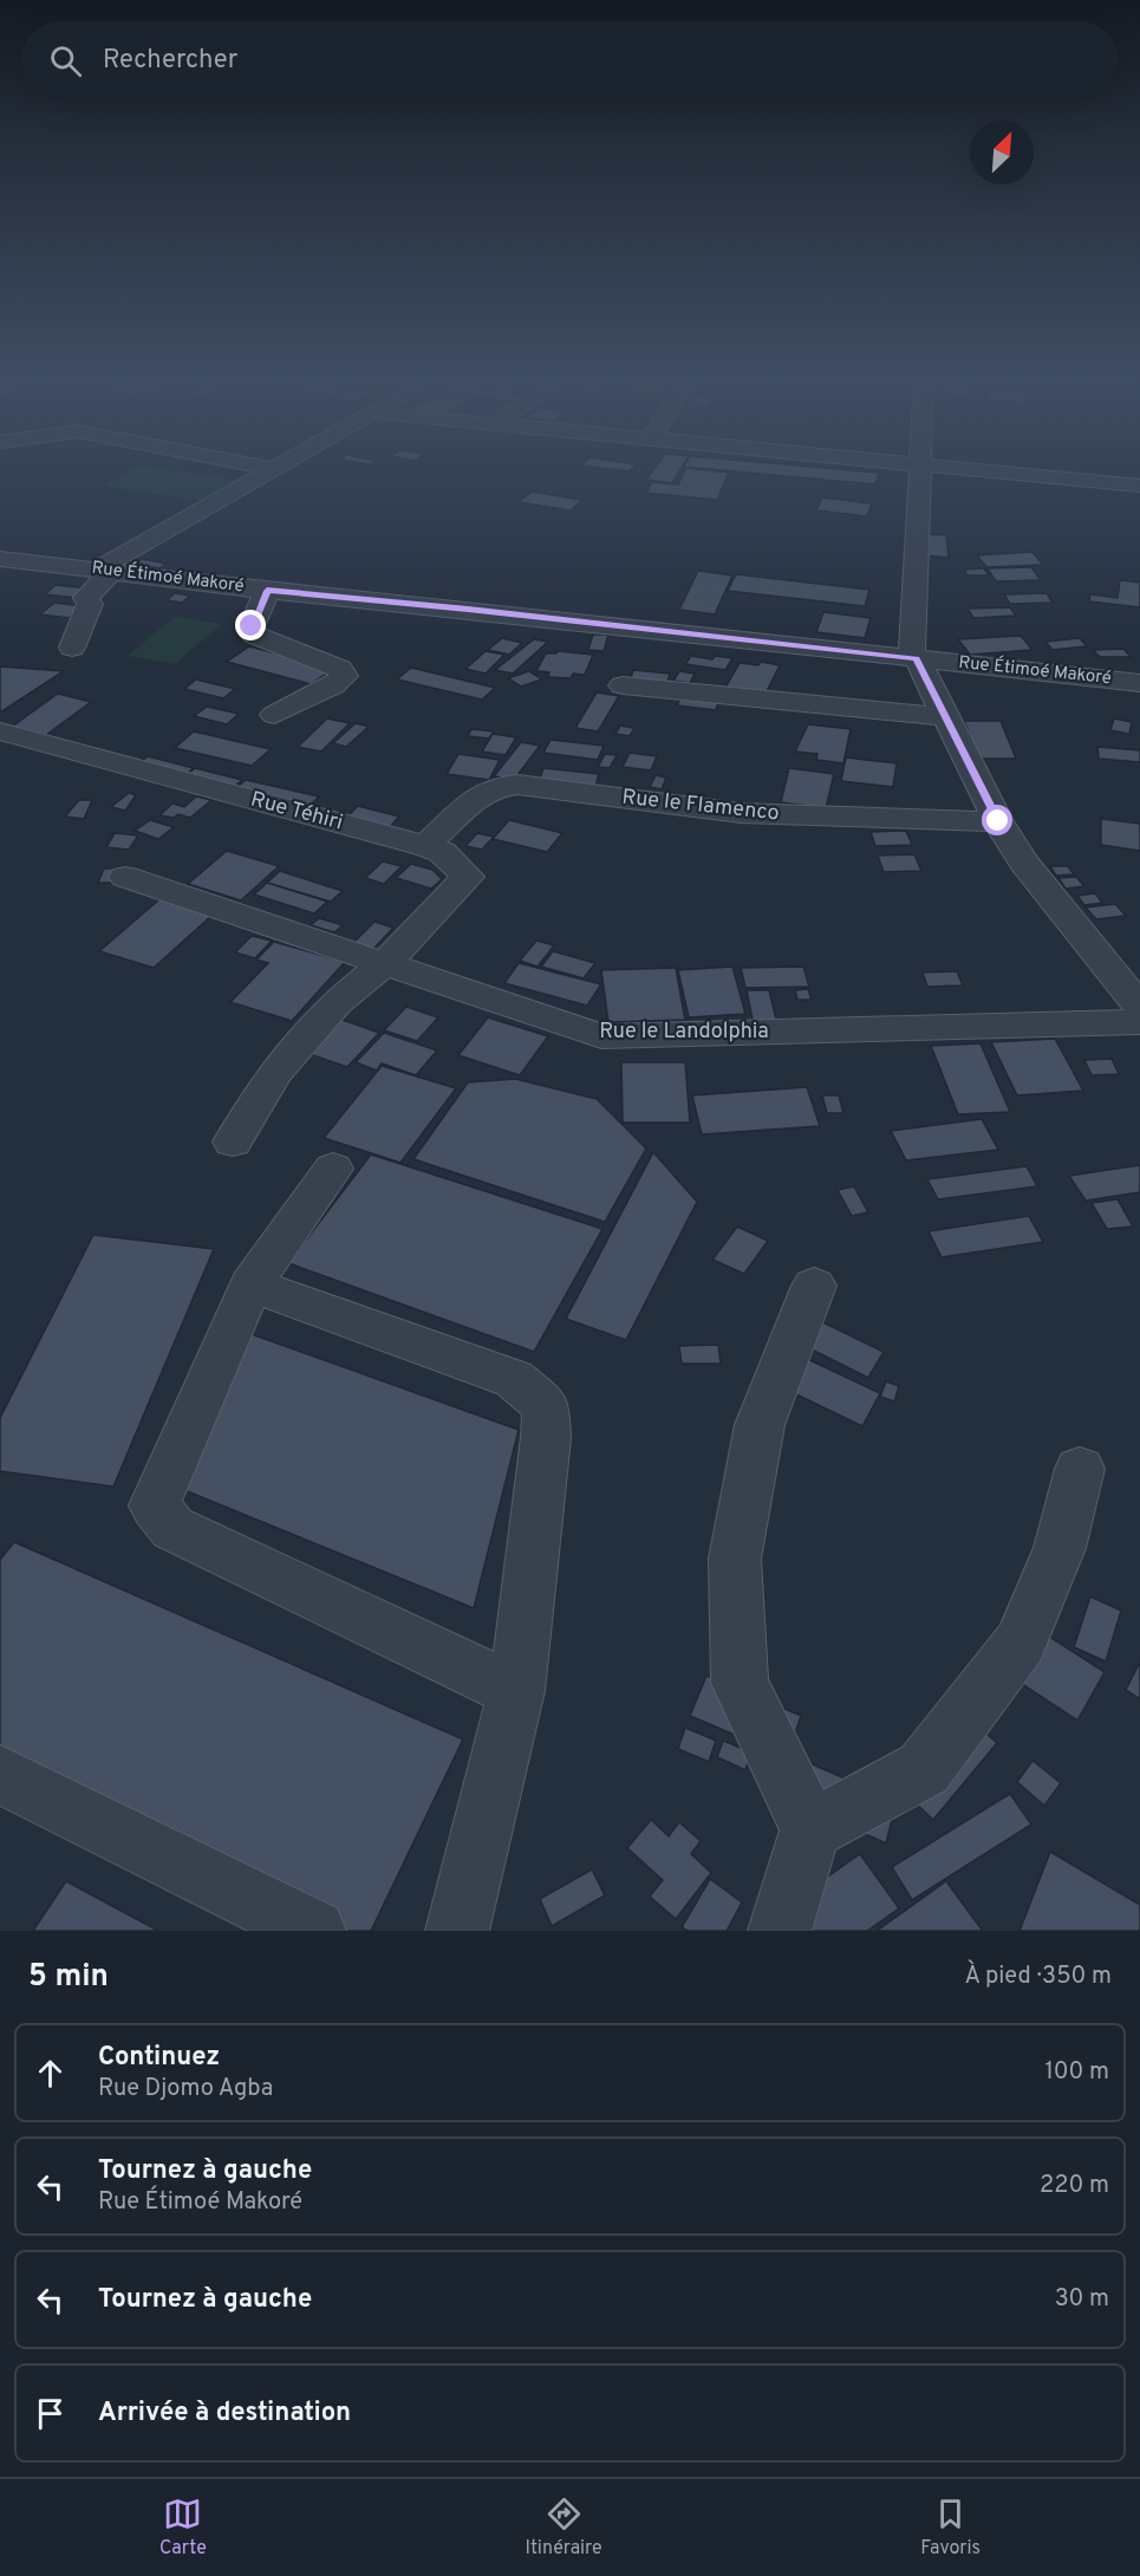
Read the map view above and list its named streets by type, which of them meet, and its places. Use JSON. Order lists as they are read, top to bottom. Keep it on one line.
{"streets":{"street":["Rue Étimoé Makoré","Rue le Flamenco","Rue Téhiri","Rue le Landolphia"]},"crossings":[["Rue le Flamenco","Rue Téhiri"],["Rue Téhiri","Rue le Landolphia"]],"north":"top right","page":{"search":"Rechercher","heading":["5 min","À pied · 350 m"],"list":[["Continuez","Rue Djomo Agba","100 m"],["Tournez à gauche","Rue Étimoé Makoré","220 m"],["Tournez à gauche","30 m"],"Arrivée à destination"],"nav":["Carte","Itinéraire","Favoris"]}}
